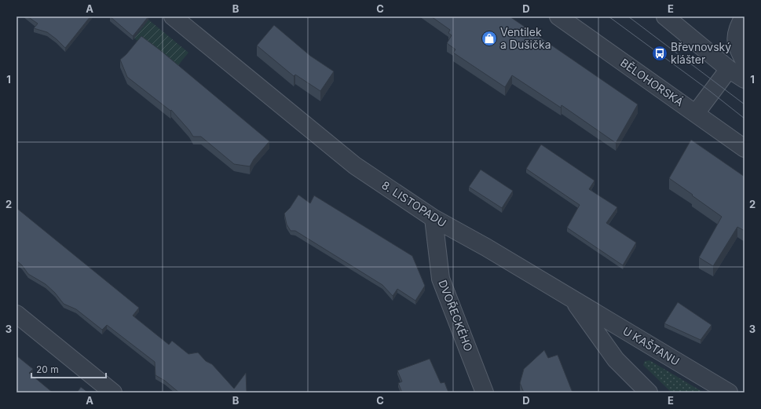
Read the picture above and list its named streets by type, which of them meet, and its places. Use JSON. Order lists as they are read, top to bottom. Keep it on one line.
{"streets":{"street":["BĚLOHORSKÁ","8. LISTOPADU","DVOŘECKÉHO","U KAŠTANU"]},"crossings":[["8. LISTOPADU","DVOŘECKÉHO"],["8. LISTOPADU","U KAŠTANU"]],"places":{"shop":["Ventilek a Dušička"],"bus stop":["Břevnovský klášter"]},"scale_bar":"20 m","grid":{"columns":["A","B","C","D","E"],"rows":["1","2","3"]}}
